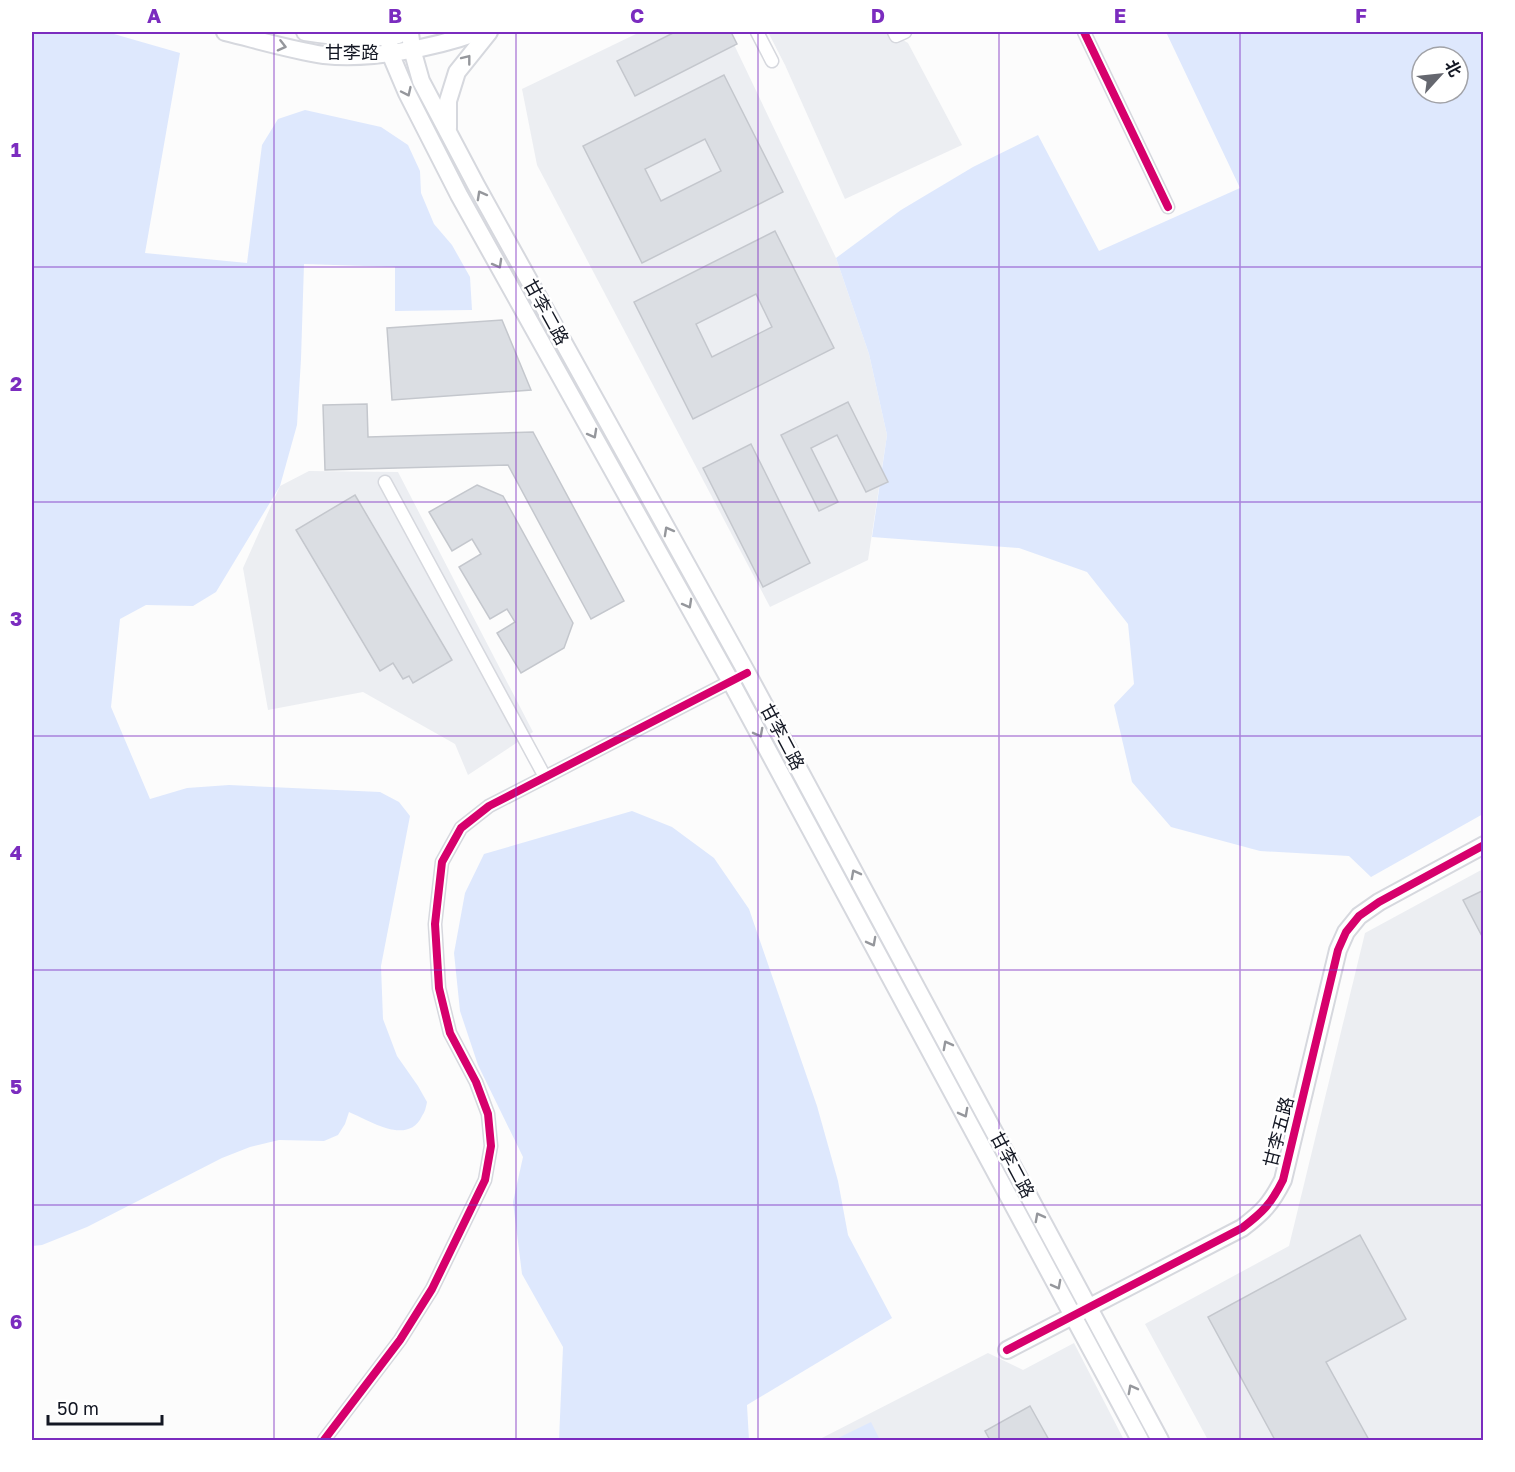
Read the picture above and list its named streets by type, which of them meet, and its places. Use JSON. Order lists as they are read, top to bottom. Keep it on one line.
{"streets":{"main road":["甘李路","甘李二路","甘李五路"]},"crossings":[["甘李路","甘李二路"],["甘李二路","甘李五路"]],"scale_bar":"50 m","north":"top right","grid":{"columns":["A","B","C","D","E","F"],"rows":["1","2","3","4","5","6"]}}
